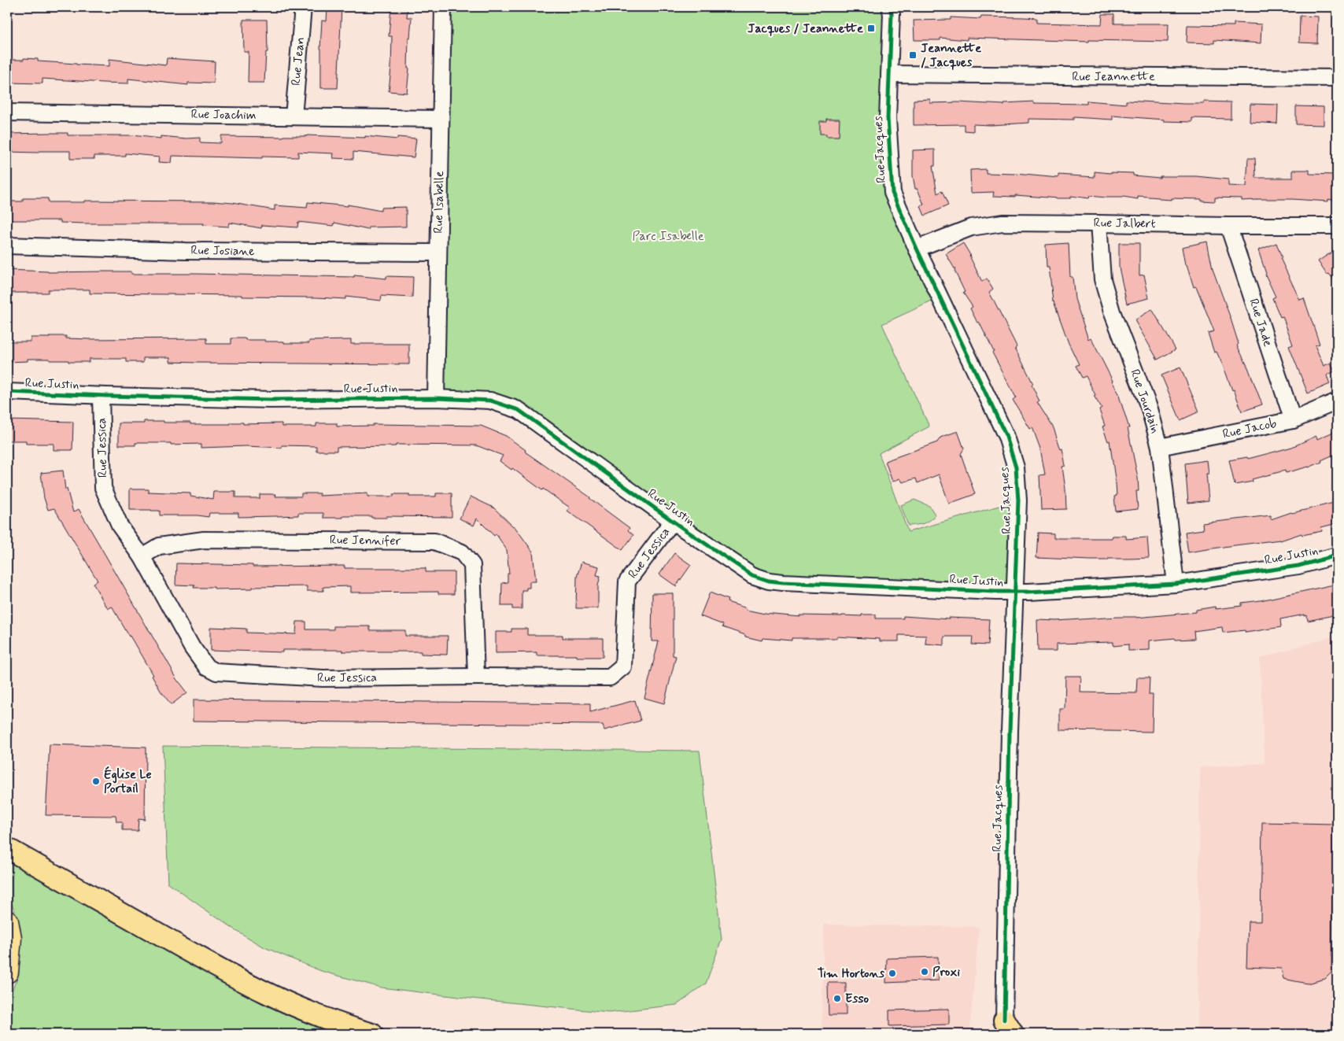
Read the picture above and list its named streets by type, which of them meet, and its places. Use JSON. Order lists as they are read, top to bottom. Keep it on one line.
{"streets":{"street":["Rue Jean","Rue Jeannette","Rue Joachim","Rue Jacques","Rue Isabelle","Rue Jalbert","Rue Josiane","Rue Jade","Rue Justin","Rue Jourdain","Rue Jacob","Rue Jessica","Rue Jennifer"]},"crossings":[["Rue Jean","Rue Joachim"],["Rue Jeannette","Rue Jacques"],["Rue Joachim","Rue Isabelle"],["Rue Jacques","Rue Jalbert"],["Rue Jacques","Rue Justin"],["Rue Isabelle","Rue Josiane"],["Rue Isabelle","Rue Justin"],["Rue Jalbert","Rue Jade"],["Rue Jalbert","Rue Jourdain"],["Rue Jade","Rue Jacob"],["Rue Justin","Rue Jourdain"],["Rue Justin","Rue Jessica"],["Rue Jourdain","Rue Jacob"],["Rue Jessica","Rue Jennifer"]],"parks":["Parc Isabelle"],"places":{"transit":["Jacques / Jeannette","Jeannette / Jacques"],"other":["Église Le Portail","Proxi","Tim Hortons","Esso"]}}
